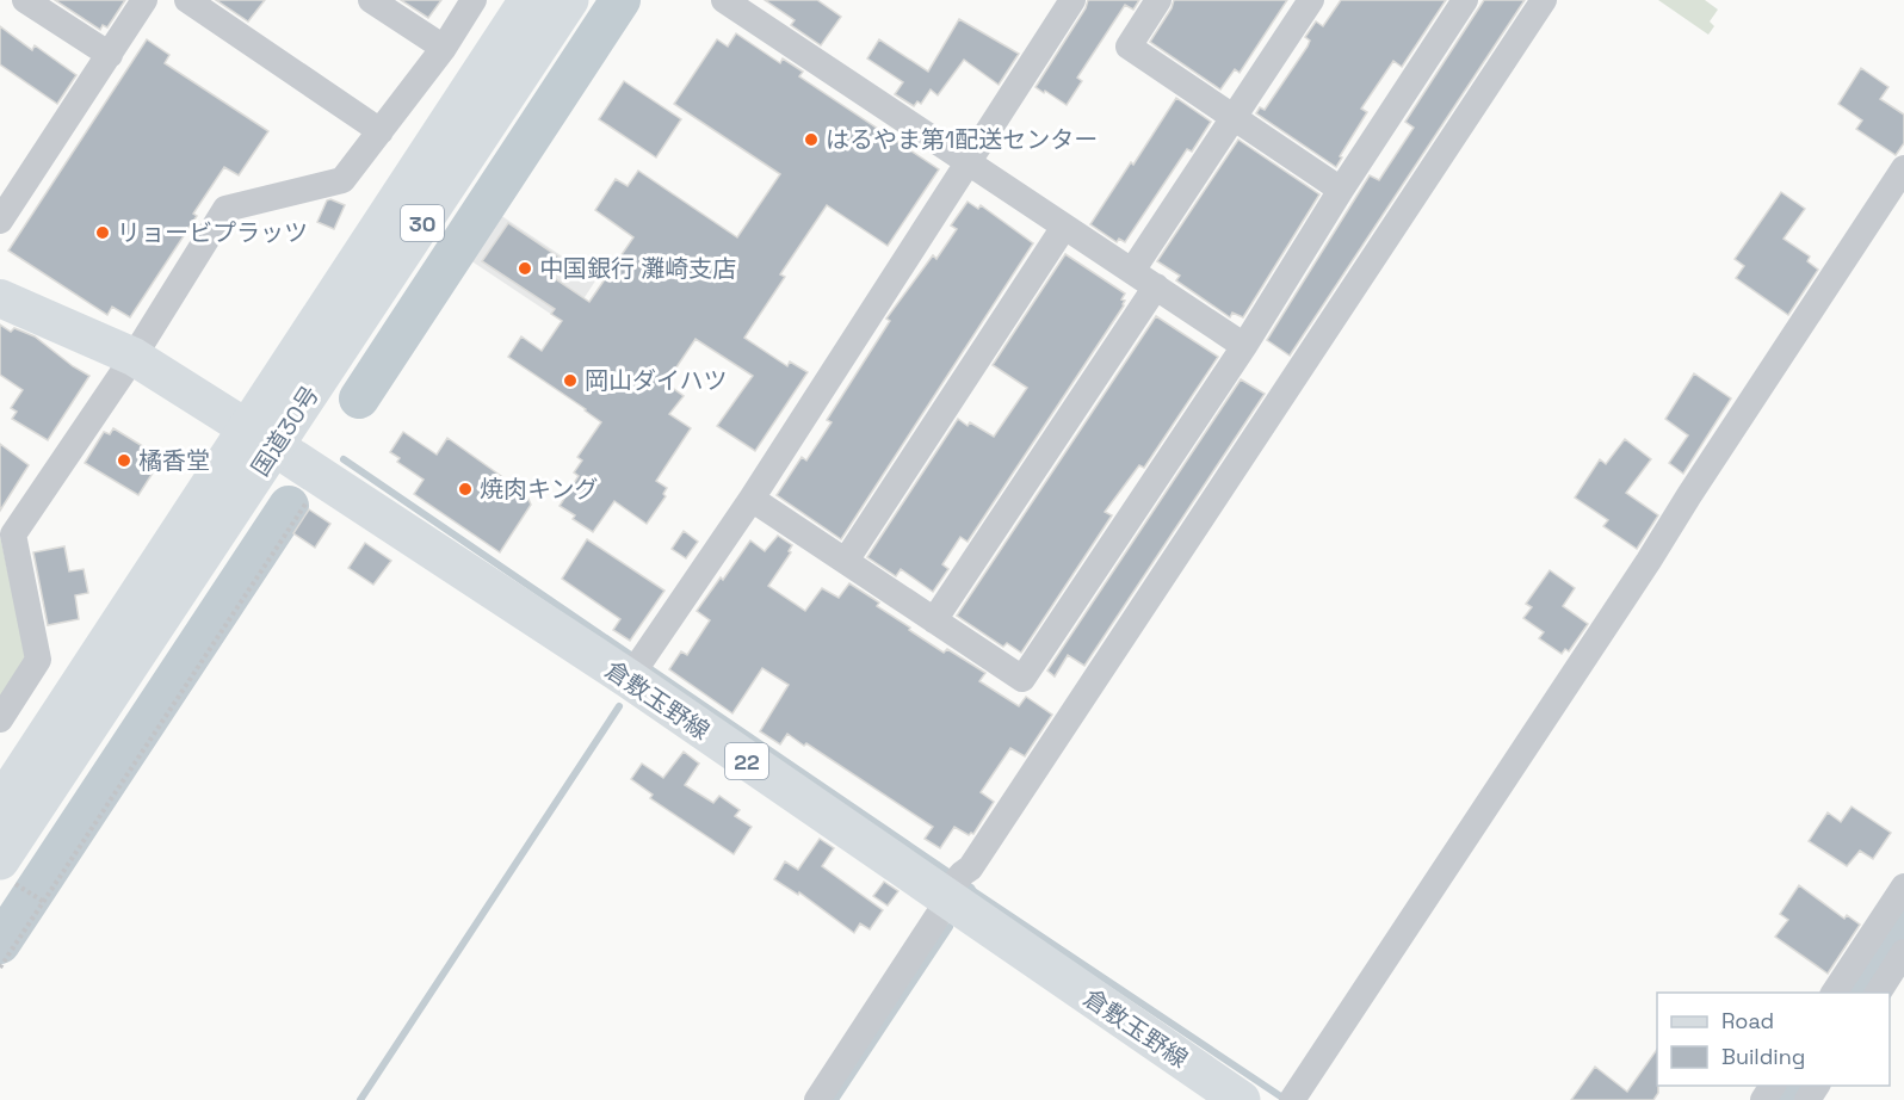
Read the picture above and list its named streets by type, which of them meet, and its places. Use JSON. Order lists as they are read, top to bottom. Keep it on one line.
{"streets":{"main road":["30","国道30号","倉敷玉野線","22"]},"crossings":[["国道30号","倉敷玉野線"]],"places":["はるやま第1配送センター","リョービプラッツ","中国銀行 灘崎支店","岡山ダイハツ","橘香堂","焼肉キング"],"legend":["Road","Building"]}
